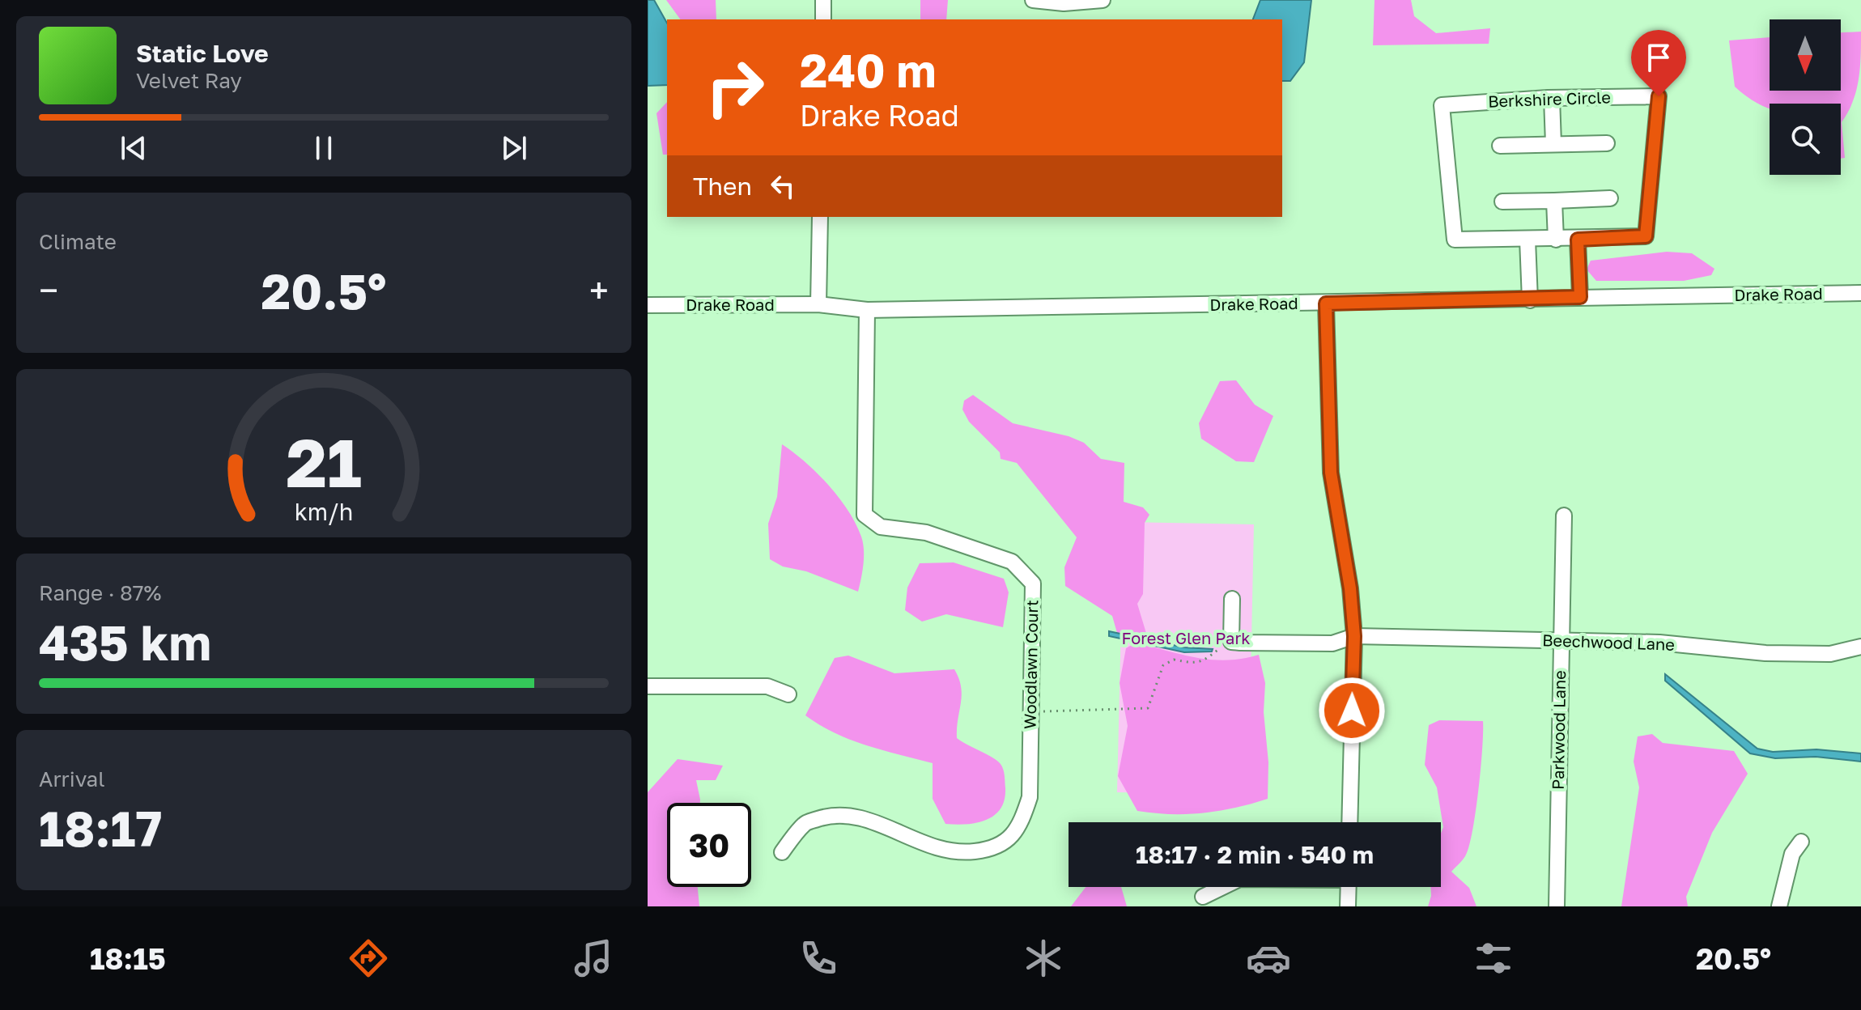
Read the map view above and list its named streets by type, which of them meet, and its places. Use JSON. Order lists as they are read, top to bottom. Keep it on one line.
{"streets":{"street":["Berkshire Circle","Drake Road","Beechwood Lane","Woodlawn Court","Parkwood Lane"]},"crossings":[["Drake Road","Woodlawn Court"],["Beechwood Lane","Parkwood Lane"]],"parks":["Forest Glen Park"],"north":"bottom","page":{"turn":["240 m","Drake Road"],"song":["Static Love","Velvet Ray"],"then":"Then","tile":["Climate",["Range · 87%","435 km"],["Arrival","18:17"]],"heat":["−","20.5°","+"],"limit":"30","trip":"18:17 · 2 min · 540 m","tabs":["18:15","20.5°"],"gauge":["21","km/h"]}}
